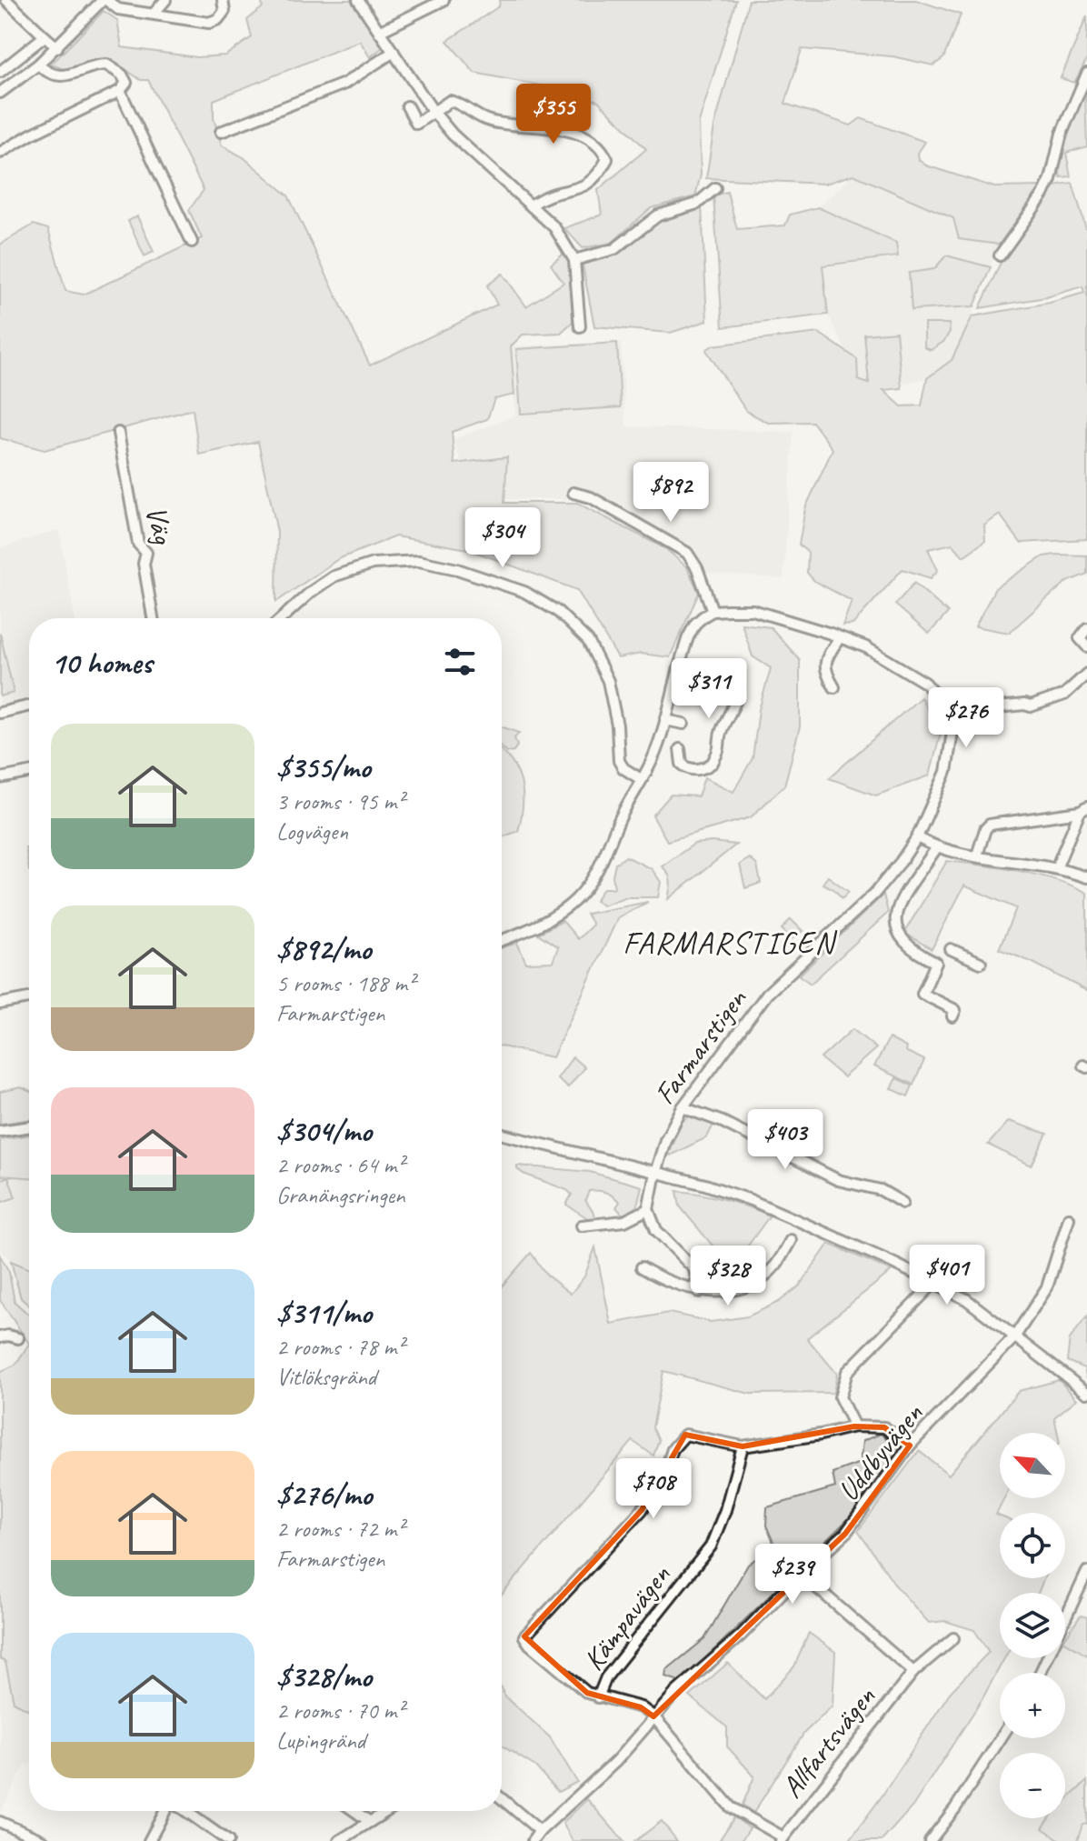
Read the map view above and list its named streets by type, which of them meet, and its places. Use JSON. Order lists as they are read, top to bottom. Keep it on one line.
{"streets":{"street":["Väg","Farmarstigen","Uddbyvägen","Kämpavägen","Allfartsvägen"]},"crossings":[["Uddbyvägen","Allfartsvägen"]],"districts":["FARMARSTIGEN"],"north":"top left","page":{"price":["$355","$892","$304","$311","$276","$403","$401","$328","$708","$239"],"heading":"10 homes","list":[{"name":"$355/mo","note":"3 rooms · 95 m² · Logvägen"},{"name":"$892/mo","note":"5 rooms · 188 m² · Farmarstigen"},{"name":"$304/mo","note":"2 rooms · 64 m² · Granängsringen"},{"name":"$311/mo","note":"2 rooms · 78 m² · Vitlöksgränd"},{"name":"$276/mo","note":"2 rooms · 72 m² · Farmarstigen"},{"name":"$328/mo","note":"2 rooms · 70 m² · Lupingränd"}],"map_buttons":["+","−"]}}
